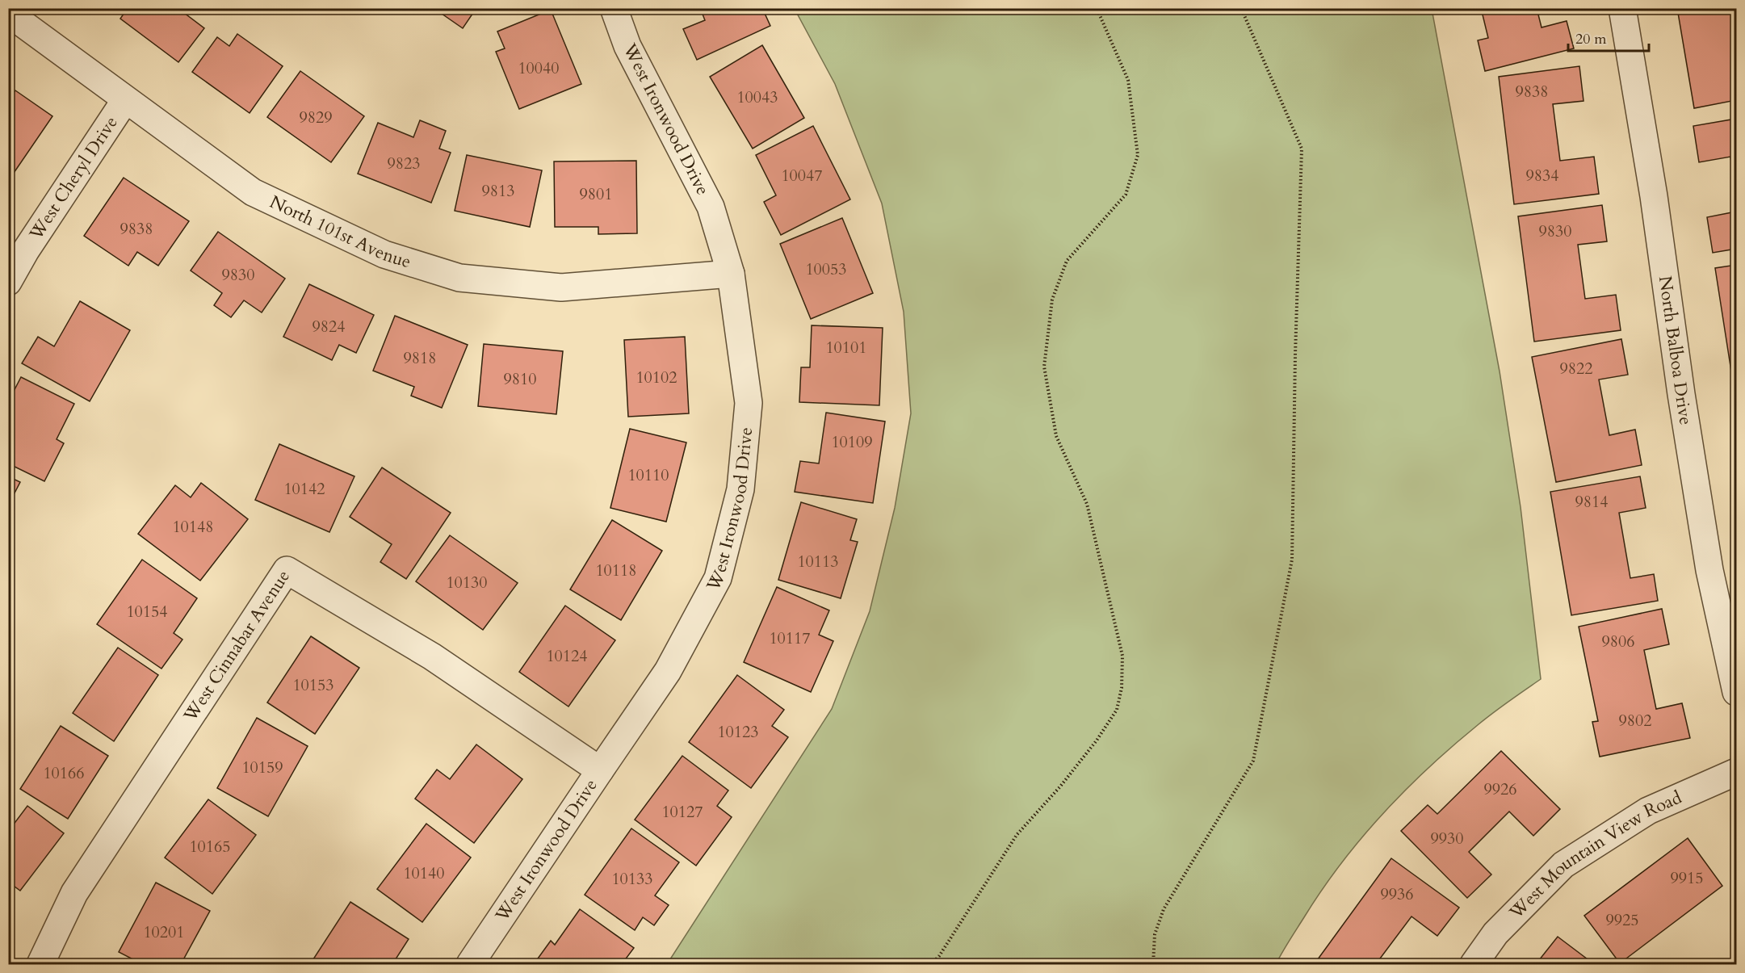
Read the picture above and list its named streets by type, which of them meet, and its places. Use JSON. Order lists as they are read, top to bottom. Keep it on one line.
{"streets":{"street":["West Ironwood Drive","West Cheryl Drive","North 101st Avenue","North Balboa Drive","West Cinnabar Avenue","West Mountain View Road"]},"crossings":[["West Ironwood Drive","North 101st Avenue"],["West Ironwood Drive","West Cinnabar Avenue"],["West Cheryl Drive","North 101st Avenue"]],"house_numbers":["10040","9838","10043","9829","9823","10047","9834","9813","9801","9838","9830","10053","9830","9824","10101","9818","9822","10102","9810","10109","10110","10142","9814","10148","10113","10118","10130","10154","10117","9806","10124","10153","9802","10123","10159","10166","9926","10127","9930","10165","10140","9915","10133","9936","9925","10201"],"scale_bar":"20 m"}
